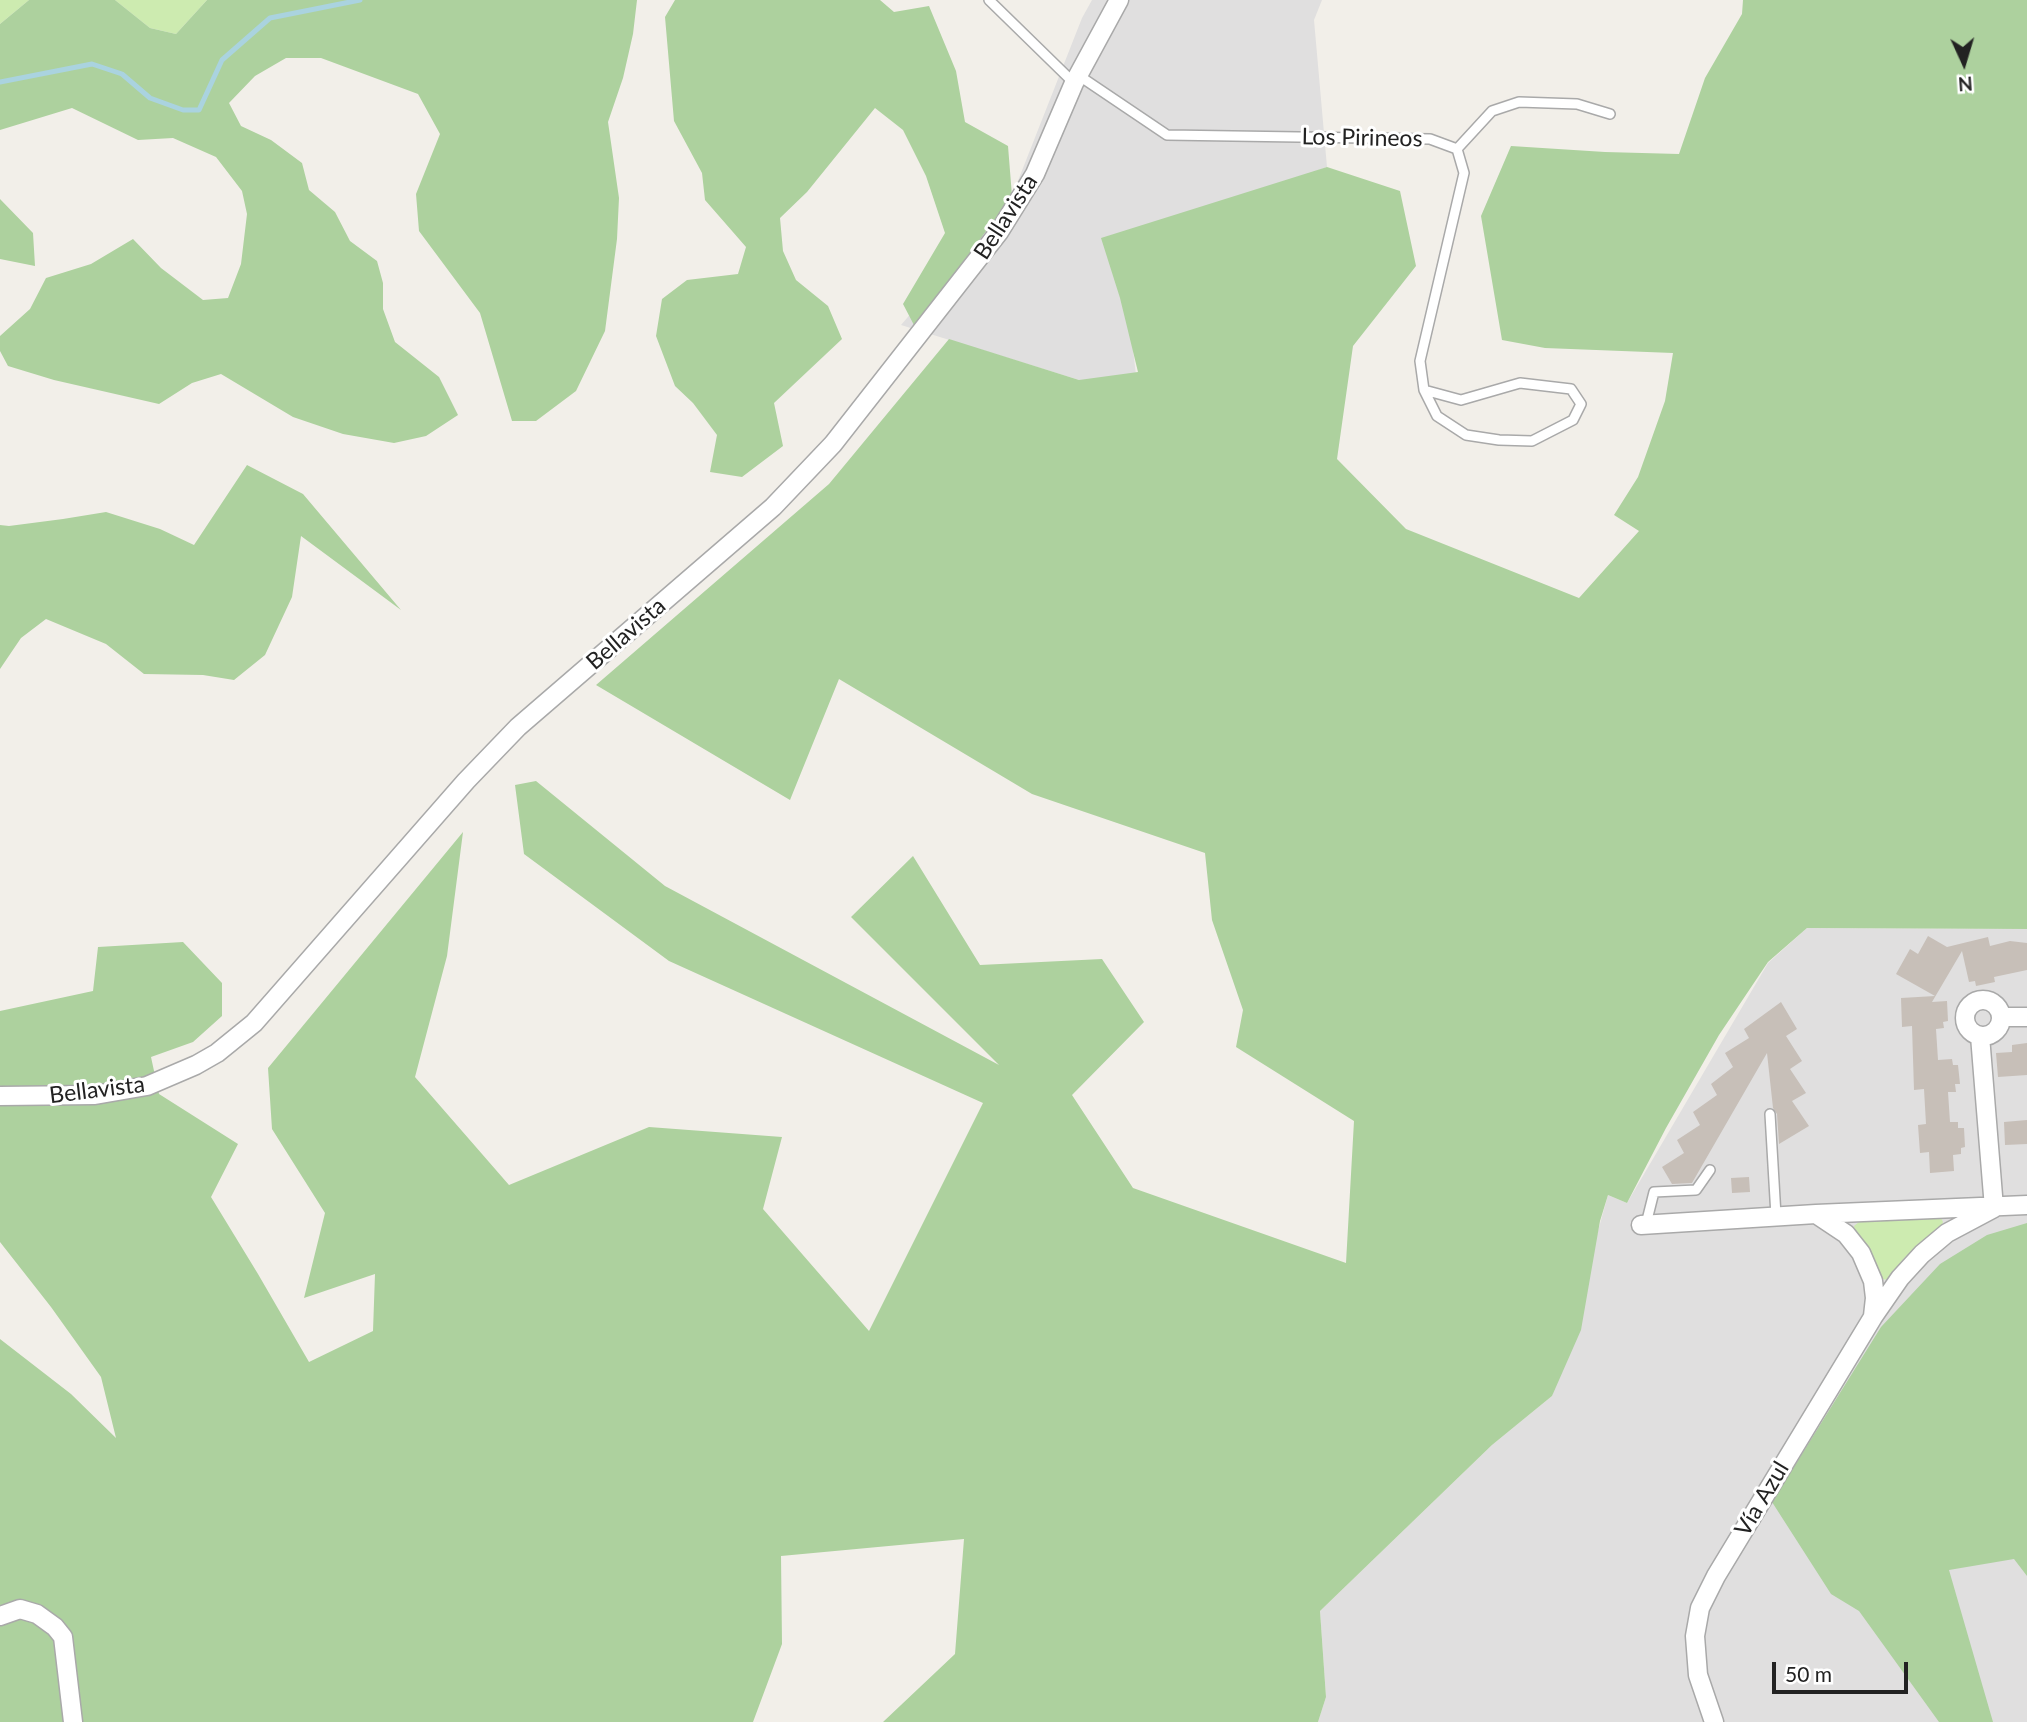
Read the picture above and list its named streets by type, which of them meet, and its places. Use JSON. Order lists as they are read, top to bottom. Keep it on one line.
{"streets":{"street":["Bellavista","Vía Azul"],"lane":["Los Pirineos"]},"crossings":[["Los Pirineos","Bellavista"]],"scale_bar":"50 m","north":"bottom"}
